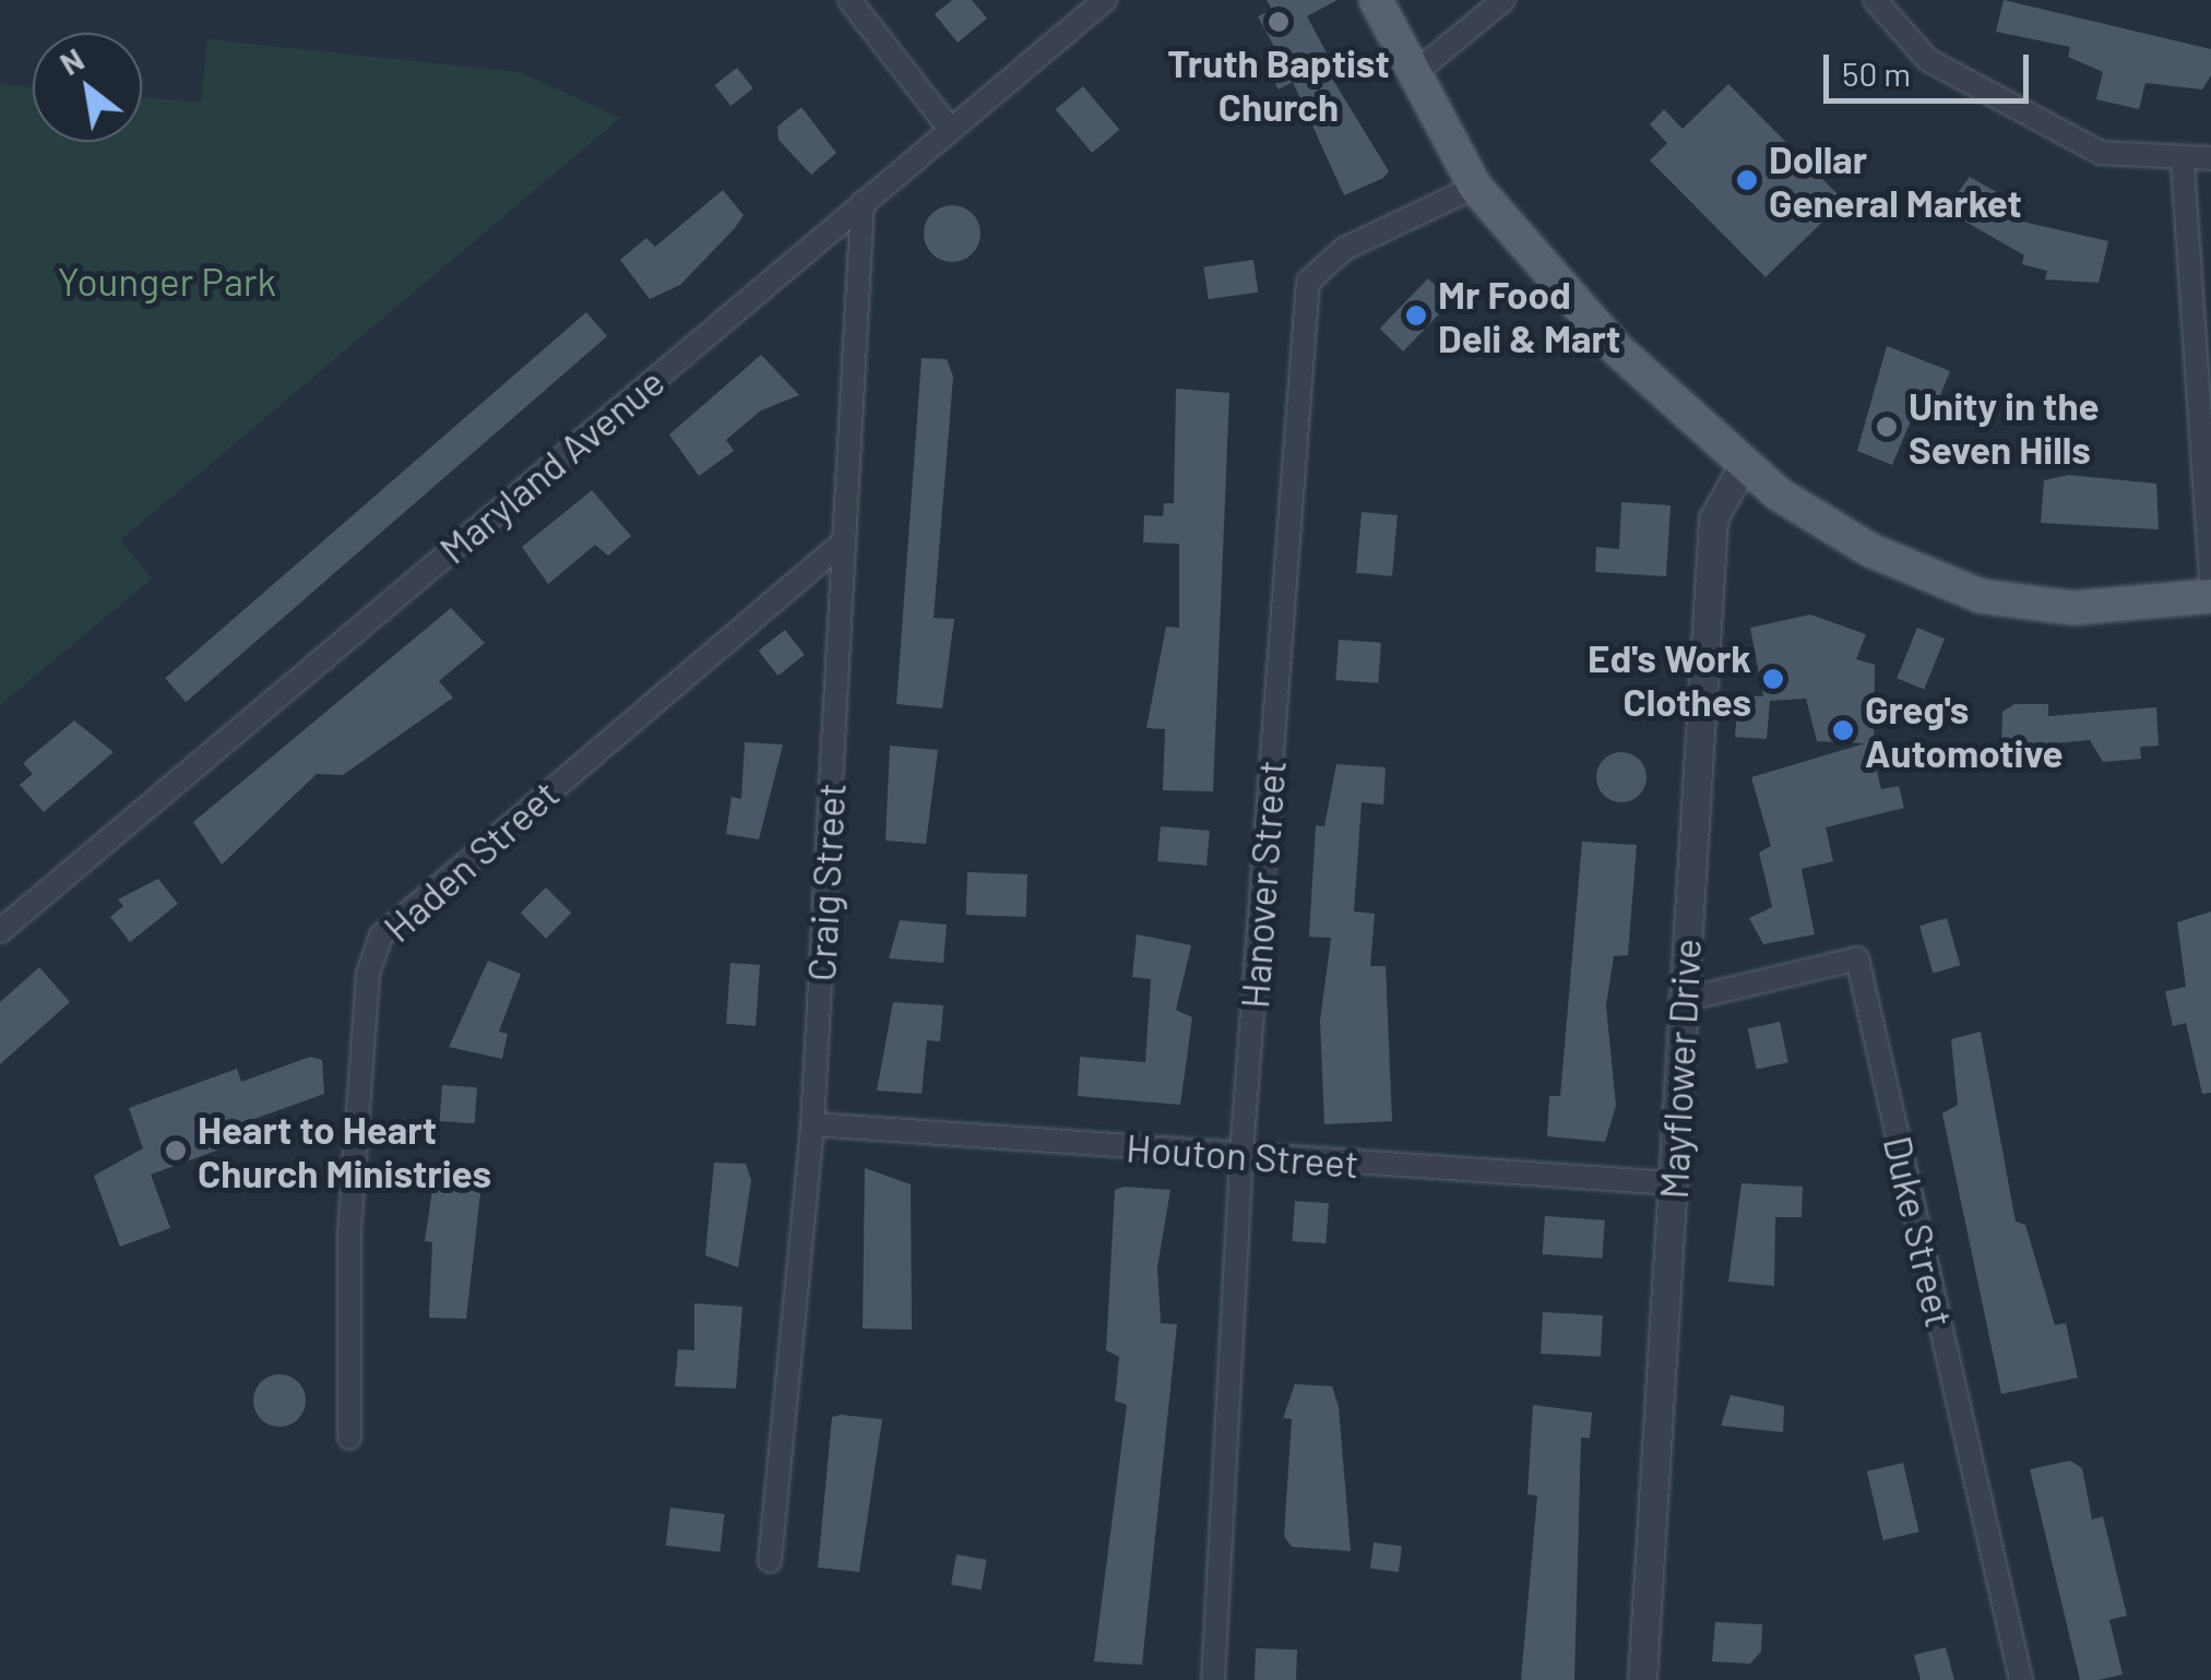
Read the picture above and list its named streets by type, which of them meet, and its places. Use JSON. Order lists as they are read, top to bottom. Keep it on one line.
{"streets":{"street":["Maryland Avenue","Haden Street","Craig Street","Hanover Street","Mayflower Drive","Houton Street","Duke Street"]},"crossings":[["Maryland Avenue","Craig Street"],["Haden Street","Craig Street"],["Craig Street","Houton Street"],["Hanover Street","Houton Street"],["Mayflower Drive","Houton Street"],["Mayflower Drive","Duke Street"]],"parks":["Younger Park"],"places":["Truth Baptist Church","Dollar General Market","Mr Food Deli & Mart","Unity in the Seven Hills","Ed's Work Clothes","Greg's Automotive","Heart to Heart Church Ministries"],"scale_bar":"50 m","north":"top left"}
